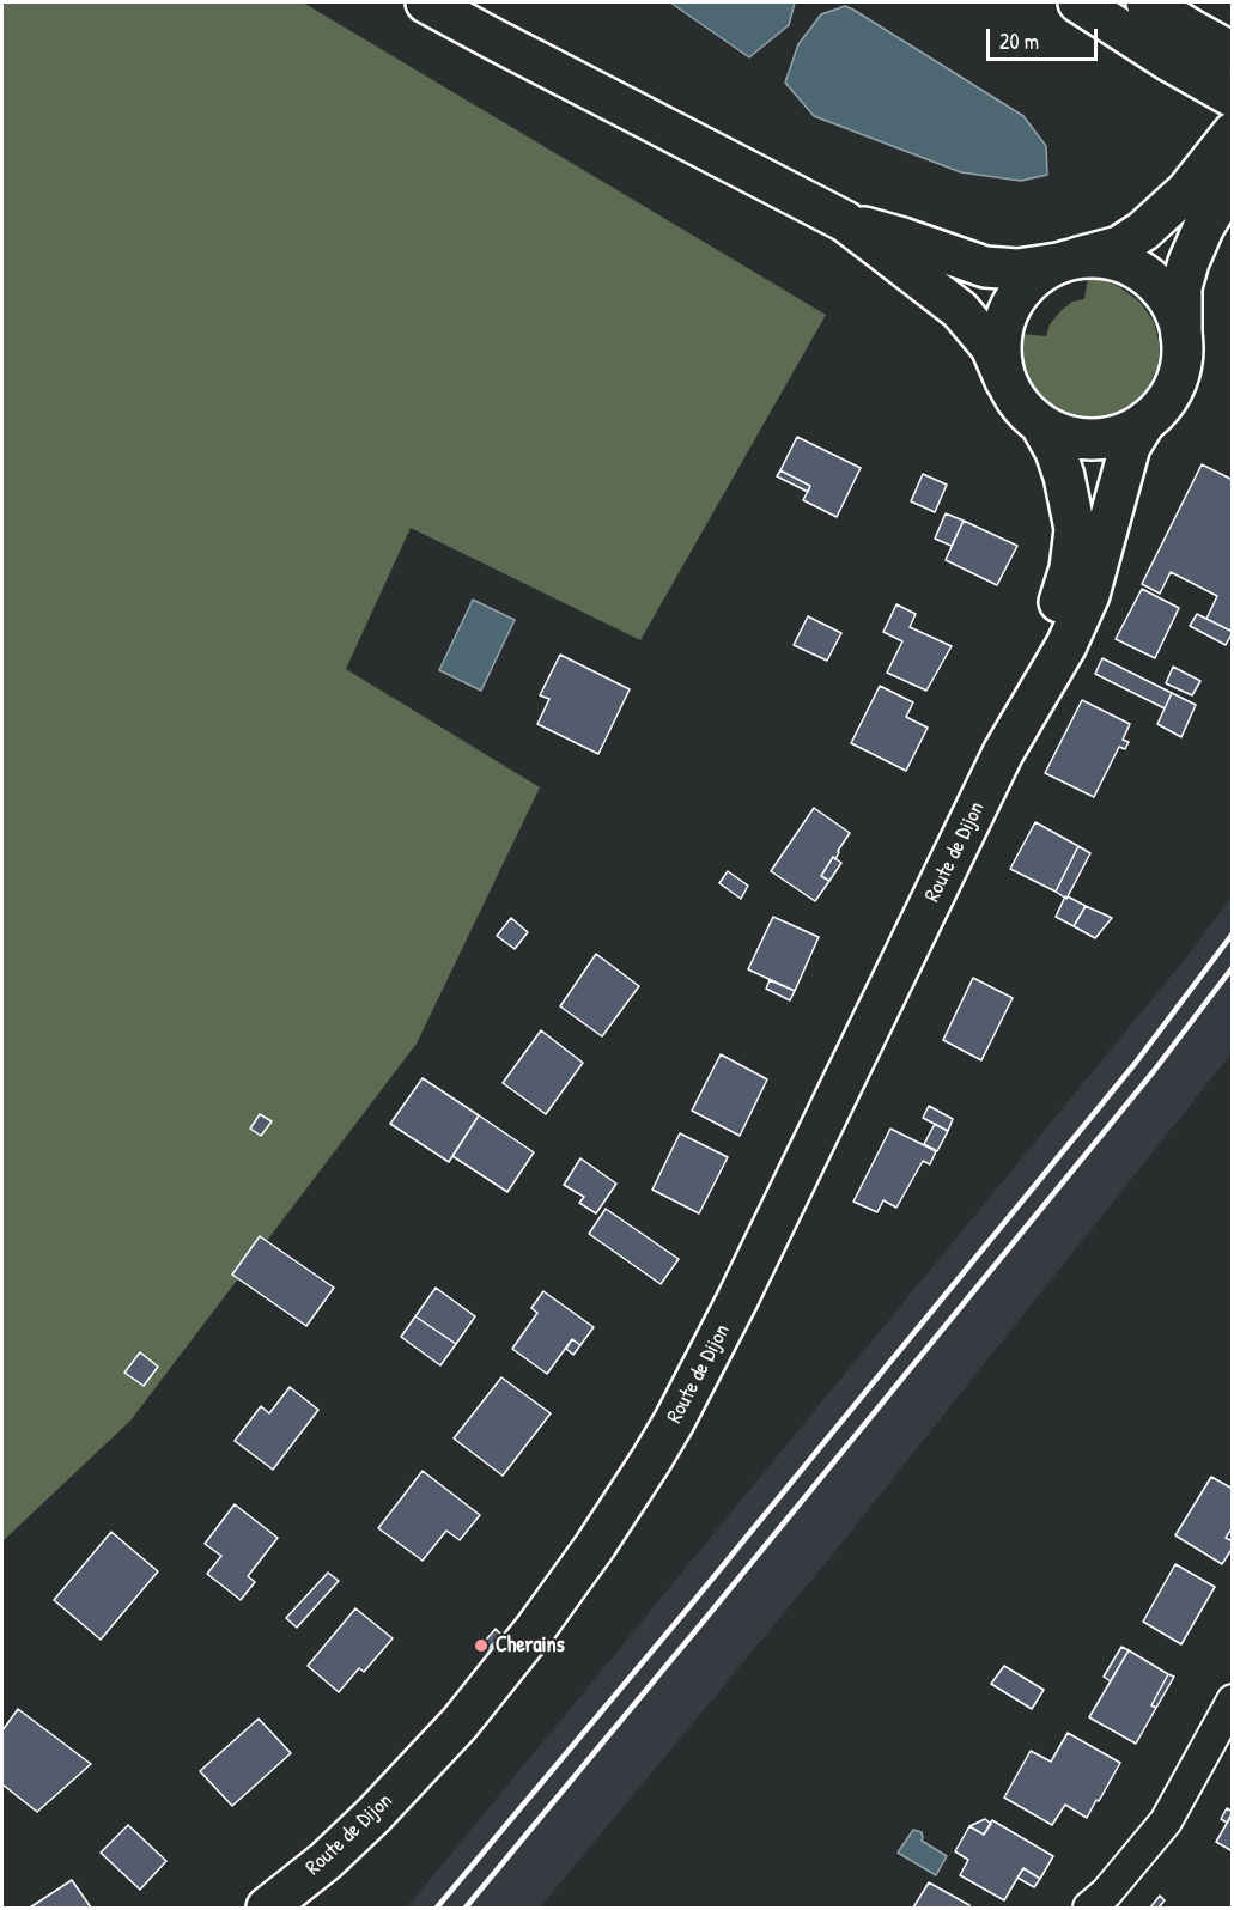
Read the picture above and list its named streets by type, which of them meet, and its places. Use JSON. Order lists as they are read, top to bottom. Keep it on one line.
{"streets":{"main road":["Route de Dijon"]},"places":["Cherains"],"scale_bar":"20 m"}
